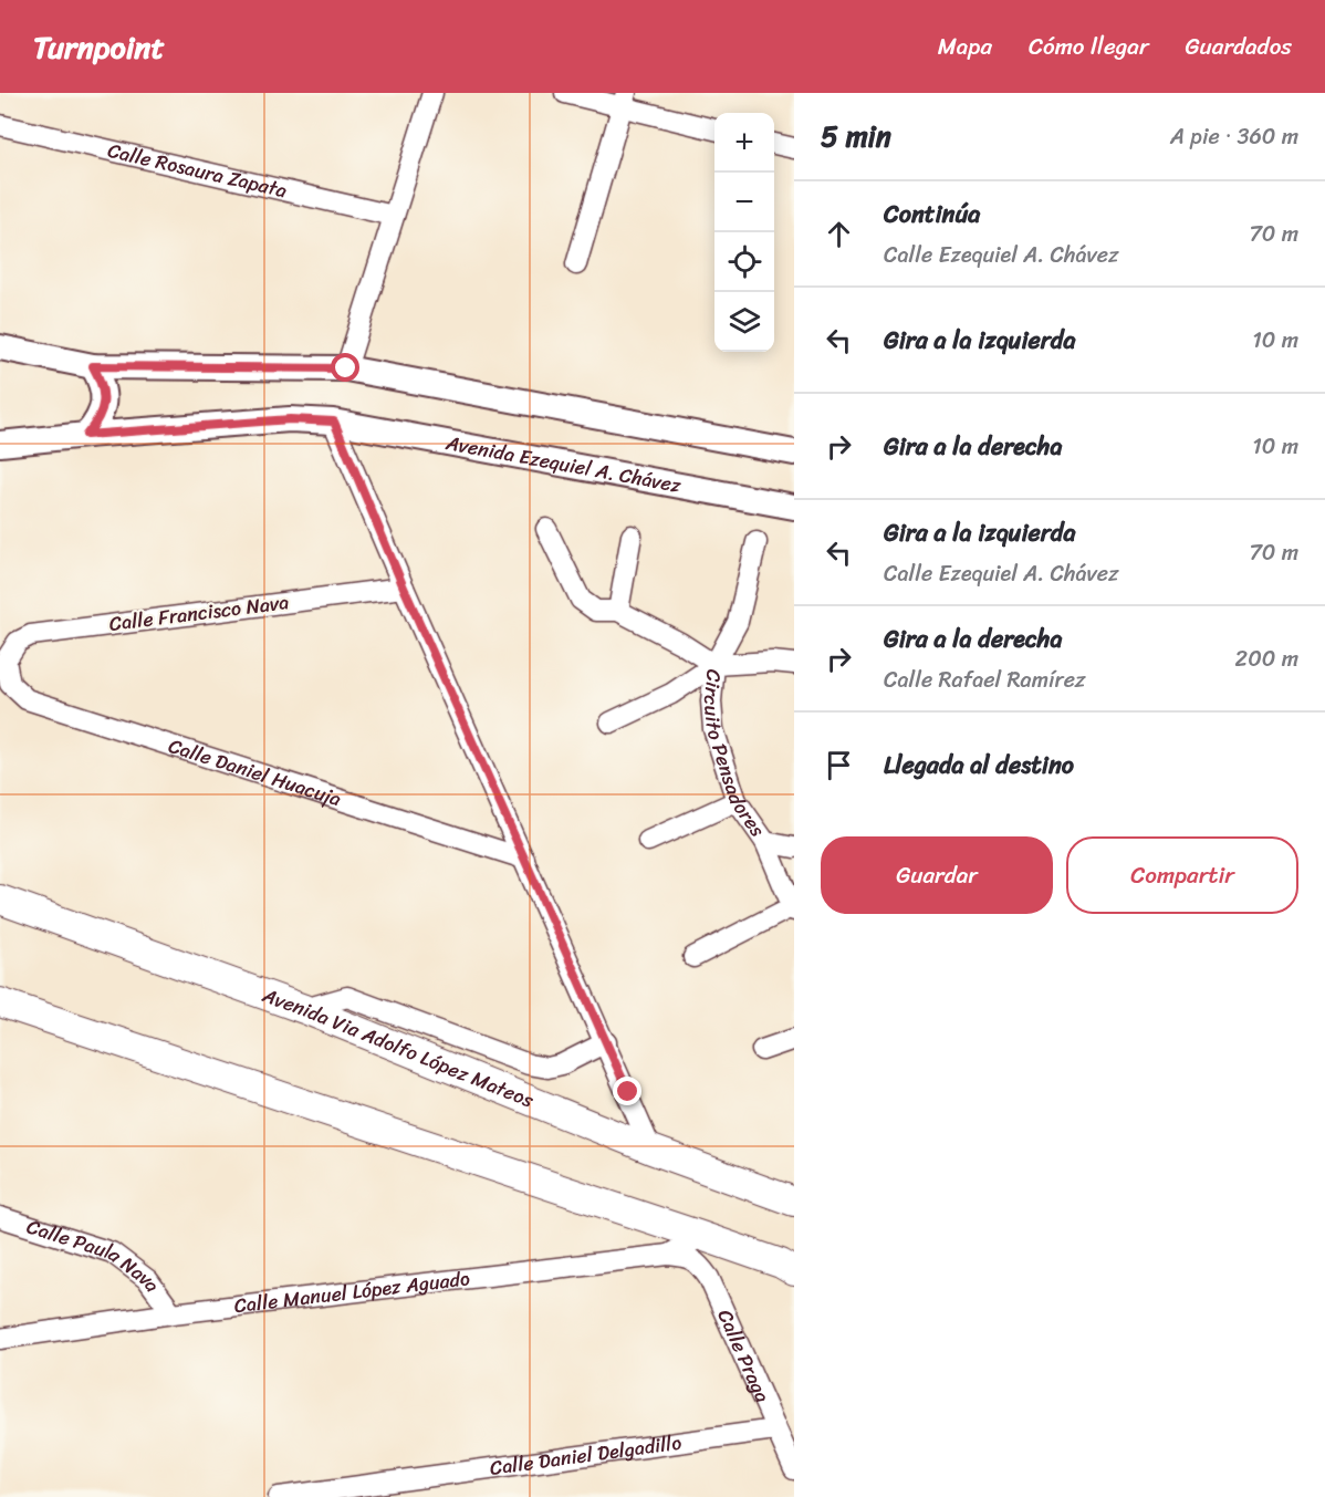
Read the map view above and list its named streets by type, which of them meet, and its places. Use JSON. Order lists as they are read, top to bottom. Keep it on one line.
{"streets":{"main road":["Avenida Via Adolfo López Mateos"],"street":["Calle Rosaura Zapata","Avenida Ezequiel A. Chávez","Calle Francisco Nava","Circuito Pensadores","Calle Daniel Huacuja","Calle Paula Nava","Calle Manuel López Aguado","Calle Praga","Calle Daniel Delgadillo"]},"crossings":[["Calle Francisco Nava","Calle Daniel Huacuja"],["Calle Paula Nava","Calle Manuel López Aguado"],["Calle Manuel López Aguado","Calle Praga"],["Calle Praga","Calle Daniel Delgadillo"]],"page":{"header":"Turnpoint","nav":["Mapa","Cómo llegar","Guardados"],"heading":["5 min","A pie · 360 m"],"map_buttons":["+","−"],"list":[["Continúa","Calle Ezequiel A. Chávez","70 m"],["Gira a la izquierda","10 m"],["Gira a la derecha","10 m"],["Gira a la izquierda","Calle Ezequiel A. Chávez","70 m"],["Gira a la derecha","Calle Rafael Ramírez","200 m"],"Llegada al destino"],"buttons":["Guardar","Compartir"]}}
